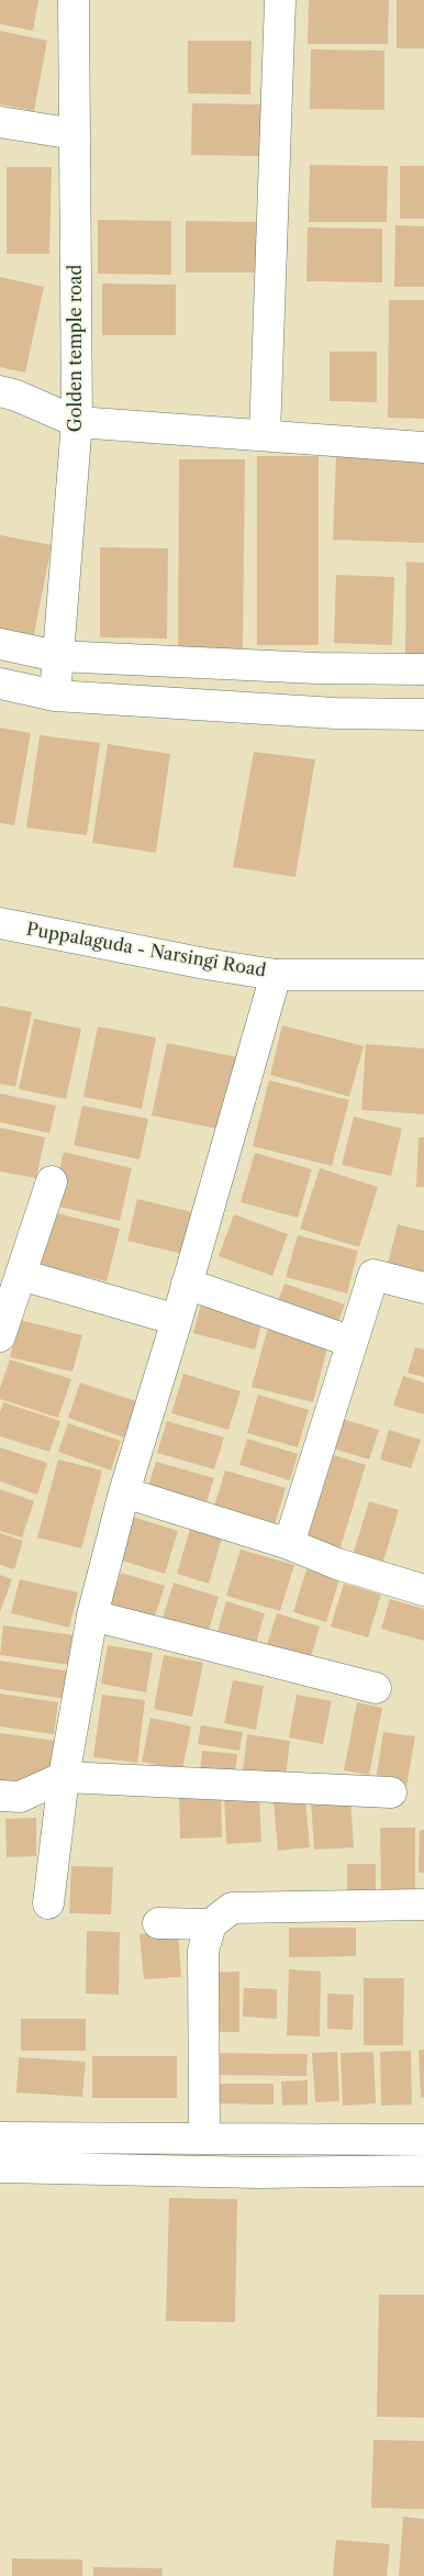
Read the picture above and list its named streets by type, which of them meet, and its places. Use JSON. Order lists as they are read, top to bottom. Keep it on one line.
{"streets":{"street":["Golden temple road","Puppalaguda - Narsingi Road"]}}
